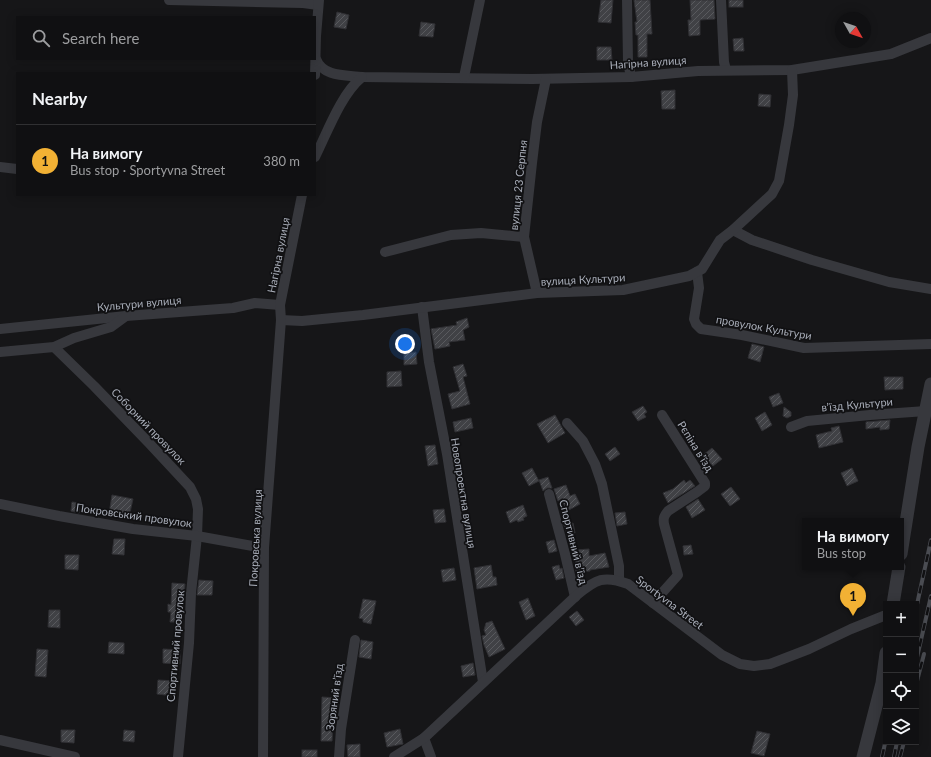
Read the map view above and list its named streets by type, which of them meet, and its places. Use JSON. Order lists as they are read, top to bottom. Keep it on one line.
{"streets":{"street":["Нагірна вулиця","вулиця 23 Серпня","вулиця Культури","Культури вулиця","провулок Культури","в’їзд Культури","Соборний провулок","Рєпіна в’їзд","Новопроектна вулиця","Покровський провулок","Покровська вулиця","Спортивний в’їзд","Sportyvna Street","Спортивний провулок","Зоряний в’їзд"]},"crossings":[["Нагірна вулиця","вулиця 23 Серпня"],["Нагірна вулиця","вулиця Культури"],["Нагірна вулиця","Культури вулиця"],["Нагірна вулиця","Покровська вулиця"],["вулиця 23 Серпня","вулиця Культури"],["вулиця Культури","провулок Культури"],["вулиця Культури","Новопроектна вулиця"],["вулиця Культури","Покровська вулиця"],["Соборний провулок","Покровський провулок"],["Соборний провулок","Спортивний провулок"],["Рєпіна в’їзд","Sportyvna Street"],["Новопроектна вулиця","Sportyvna Street"],["Покровський провулок","Покровська вулиця"],["Покровський провулок","Спортивний провулок"],["Спортивний в’їзд","Sportyvna Street"]],"north":"bottom right","page":{"search":"Search here","heading":"Nearby","list":[{"mark":"1","name":"На вимогу","note":"Bus stop · Sportyvna Street","value":"380 m"}],"popup":["На вимогу","Bus stop"],"pins":"1","map_buttons":["+","−"]}}
